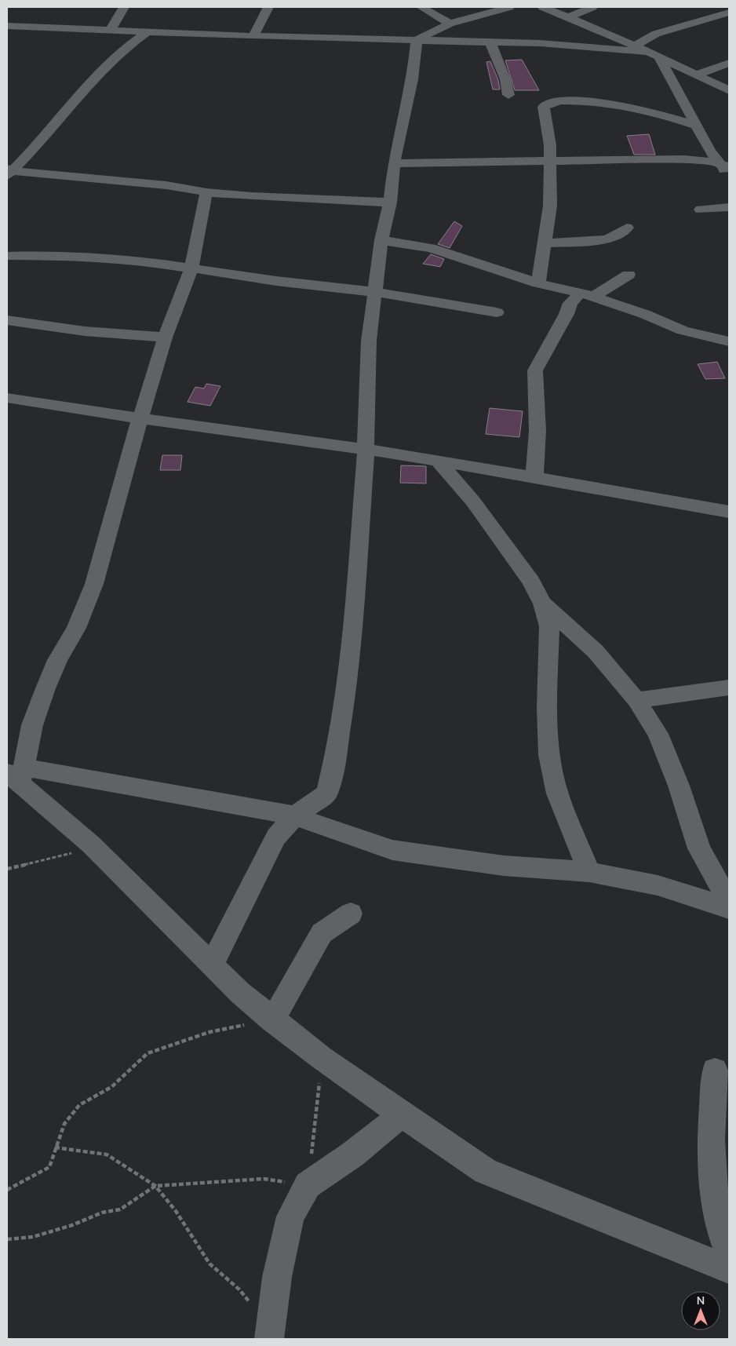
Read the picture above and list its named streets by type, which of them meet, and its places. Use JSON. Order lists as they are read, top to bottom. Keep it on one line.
{"north":"top"}
